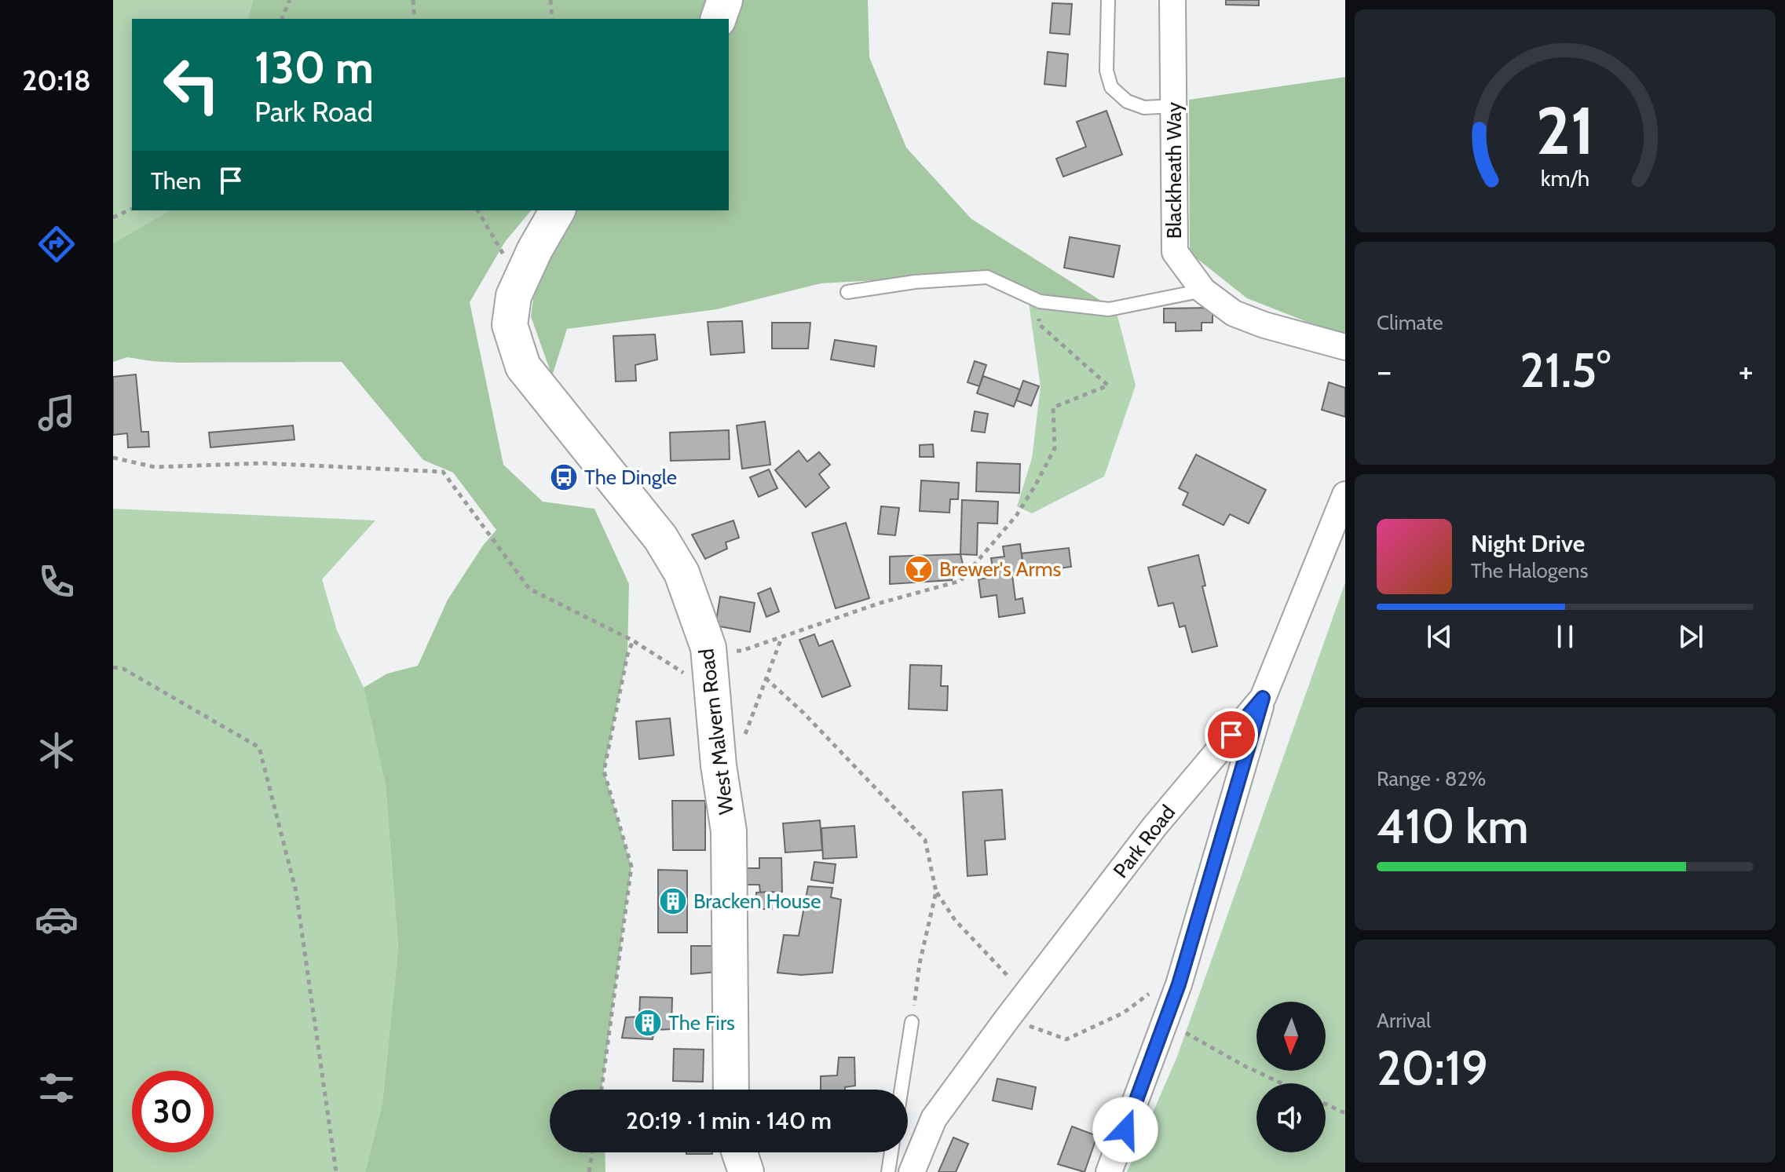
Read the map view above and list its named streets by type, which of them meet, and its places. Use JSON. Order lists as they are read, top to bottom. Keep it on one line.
{"streets":{"main road":["West Malvern Road"],"street":["Blackheath Way","Park Road"]},"places":{"bus stop":["The Dingle"],"bar":["Brewer's Arms"],"building":["Bracken House","The Firs"]},"north":"bottom","page":{"tabs":"20:18","turn":["130 m","Park Road"],"then":"Then","tile":["Climate",["Range · 82%","410 km"],["Arrival","20:19"]],"heat":["−","21.5°","+"],"song":["Night Drive","The Halogens"],"limit":"30","trip":"20:19 · 1 min · 140 m","gauge":["21","km/h"]}}
